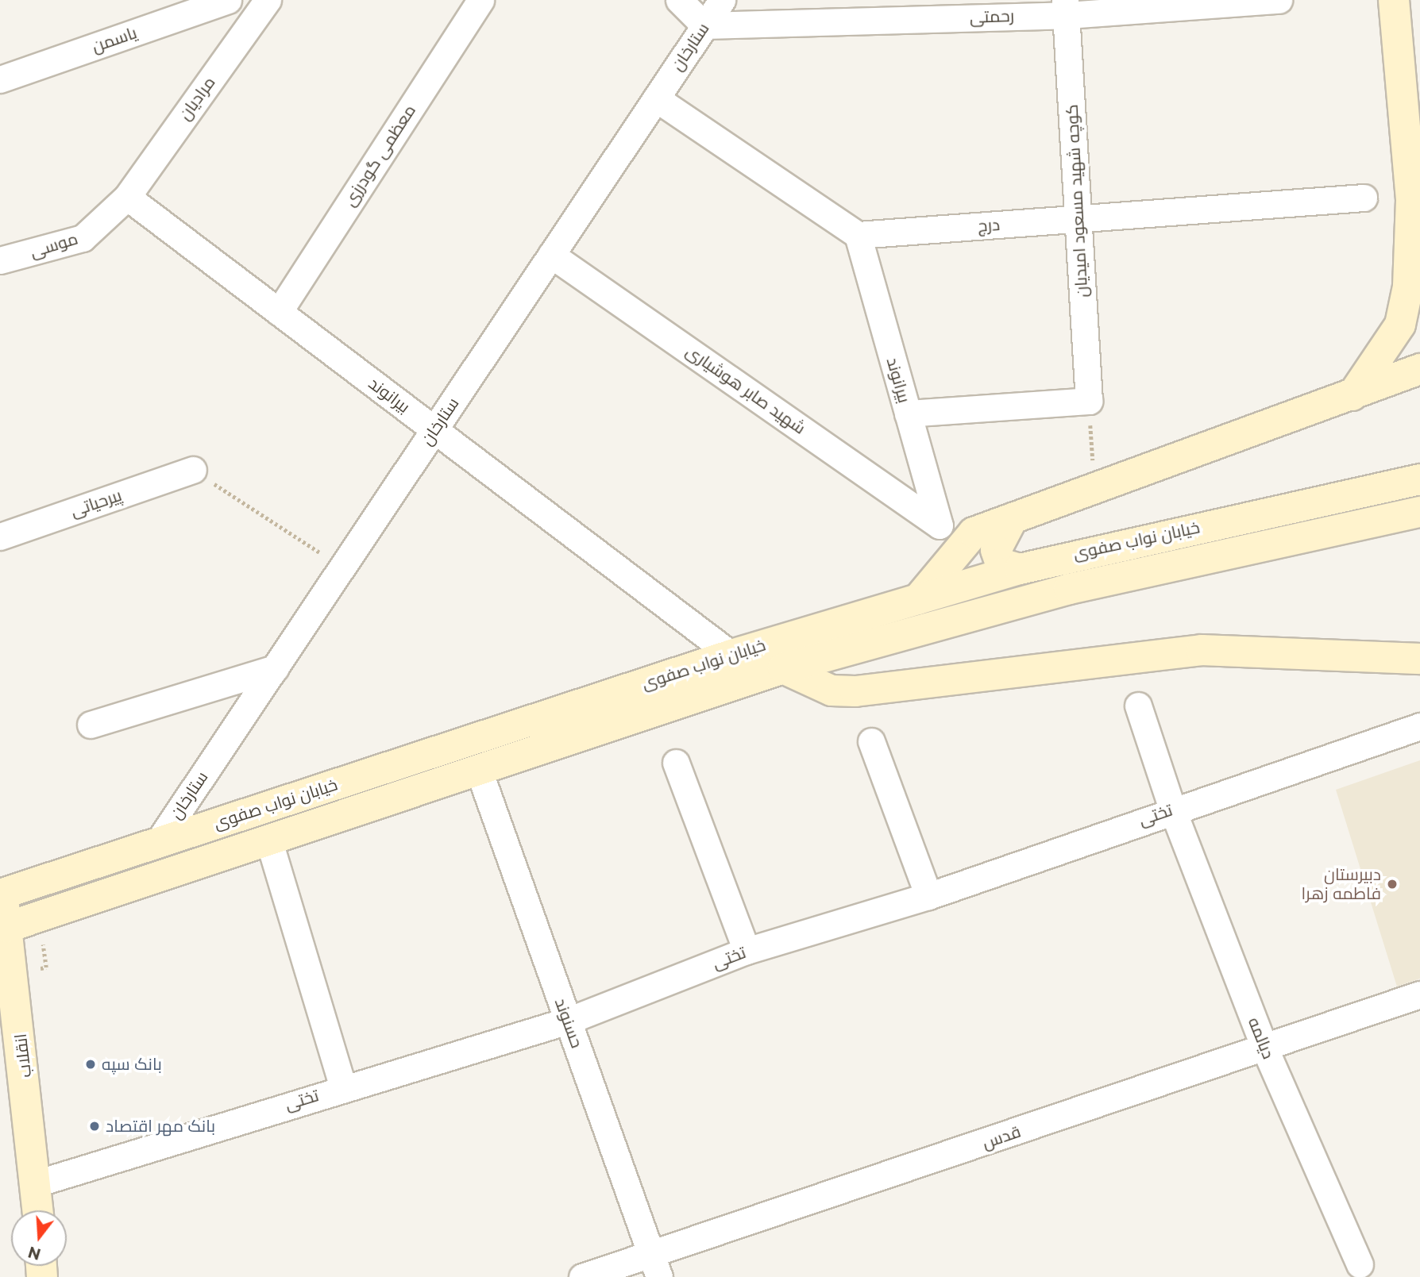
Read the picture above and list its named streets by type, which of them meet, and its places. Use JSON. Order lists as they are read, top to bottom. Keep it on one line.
{"streets":{"main road":["خیابان نواب صفوی","انقلاب"],"street":["رحمتی","یاسمن","ستارخان","مرادیان","معظمی گودرزی","کوچه شهید مسعود امیدیان","درج","موسی","بیرانوند","شهید صابر هوشیاری","پیرحیاتی","تختی","حسنوند","دیالمه","قدس"]},"crossings":[["رحمتی","ستارخان"],["رحمتی","کوچه شهید مسعود امیدیان"],["ستارخان","بیرانوند"],["ستارخان","شهید صابر هوشیاری"],["ستارخان","خیابان نواب صفوی"],["مرادیان","موسی"],["مرادیان","بیرانوند"],["معظمی گودرزی","بیرانوند"],["کوچه شهید مسعود امیدیان","درج"],["درج","بیرانوند"],["موسی","بیرانوند"],["بیرانوند","شهید صابر هوشیاری"],["بیرانوند","خیابان نواب صفوی"],["خیابان نواب صفوی","حسنوند"],["خیابان نواب صفوی","انقلاب"],["تختی","حسنوند"],["تختی","دیالمه"],["تختی","انقلاب"],["حسنوند","قدس"],["دیالمه","قدس"]],"places":["دبیرستان فاطمه زهرا","بانک سپه","بانک مهر اقتصاد"],"north":"bottom"}
